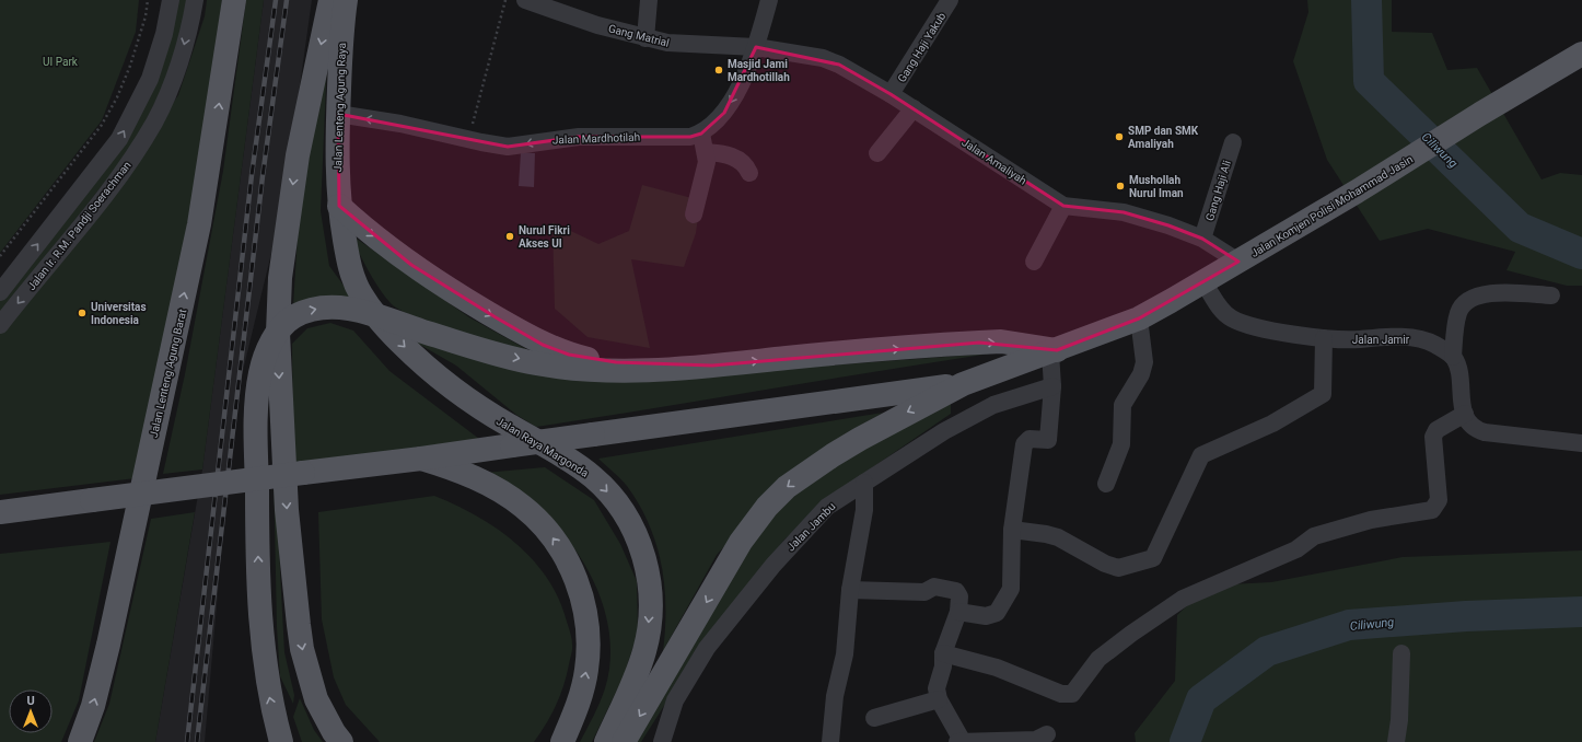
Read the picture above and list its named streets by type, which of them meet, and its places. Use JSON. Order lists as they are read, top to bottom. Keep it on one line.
{"streets":{"main road":["Jalan Lenteng Agung Raya","Jalan Komjen Polisi Mohammad Jasin","Jalan Lenteng Agung Barat","Jalan Raya Margonda"],"street":["Gang Matrial","Gang Haji Yakub","Jalan Mardhotilah","Jalan Amaliyah","Gang Haji Ali","Jalan Ir. R.M. Pandji Soerachman","Jalan Jamir","Jalan Jambu"]},"crossings":[["Gang Matrial","Jalan Amaliyah"],["Gang Haji Yakub","Jalan Amaliyah"],["Jalan Lenteng Agung Raya","Jalan Mardhotilah"],["Jalan Lenteng Agung Raya","Jalan Raya Margonda"],["Jalan Amaliyah","Gang Haji Ali"],["Jalan Amaliyah","Jalan Komjen Polisi Mohammad Jasin"],["Jalan Komjen Polisi Mohammad Jasin","Jalan Jamir"]],"one_way":["Jalan Mardhotilah","Jalan Raya Margonda"],"water":["Ciliwung"],"parks":["UI Park"],"places":["Masjid Jami Mardhotillah","SMP dan SMK Amaliyah","Mushollah Nurul Iman","Nurul Fikri Akses UI","Universitas Indonesia"],"north":"top"}
